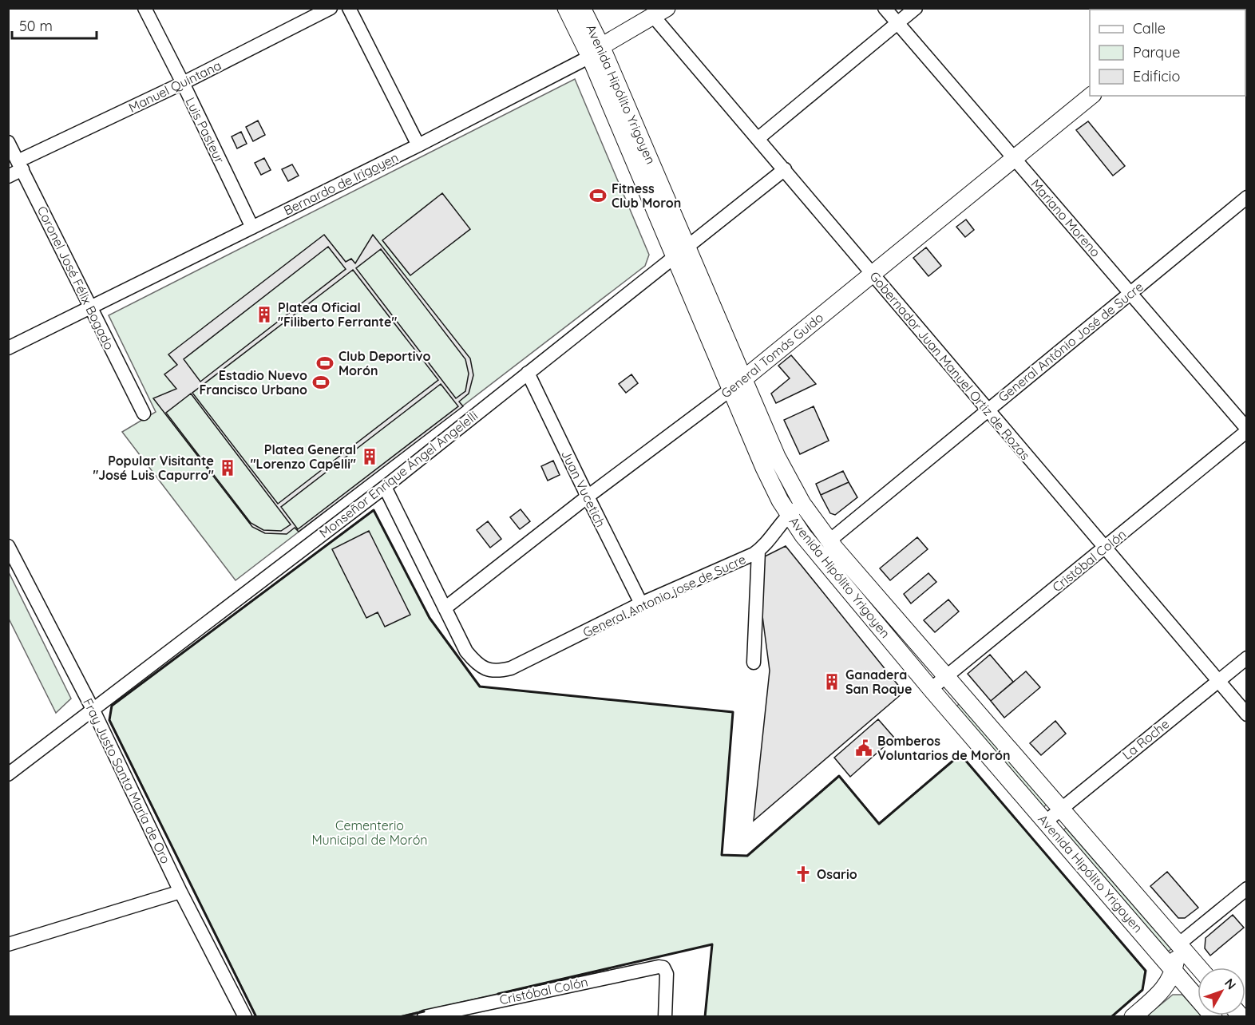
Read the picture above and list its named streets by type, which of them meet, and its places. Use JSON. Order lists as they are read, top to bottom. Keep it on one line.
{"streets":{"main road":["Avenida Hipólito Yrigoyen","Bernardo de Irigoyen","General Tomás Guido"],"street":["Manuel Quintana","Luis Pasteur","Mariano Moreno","Coronel José Félix Bogado","General António José de Sucre","Gobernador Juan Manuel Ortiz de Rozas","Monseñor Enrique Ángel Angelelli","Juan Vucetich","Cristóbal Colón","General Antonio jose de Sucre","La Roche","Fray Justo Santa María de Oro"]},"crossings":[["Manuel Quintana","Luis Pasteur"],["Manuel Quintana","Coronel José Félix Bogado"],["Avenida Hipólito Yrigoyen","Bernardo de Irigoyen"],["Avenida Hipólito Yrigoyen","General António José de Sucre"],["Avenida Hipólito Yrigoyen","General Tomás Guido"],["Avenida Hipólito Yrigoyen","Monseñor Enrique Ángel Angelelli"],["Avenida Hipólito Yrigoyen","Cristóbal Colón"],["Avenida Hipólito Yrigoyen","General Antonio jose de Sucre"],["Avenida Hipólito Yrigoyen","La Roche"],["Luis Pasteur","Bernardo de Irigoyen"],["Bernardo de Irigoyen","Coronel José Félix Bogado"],["Bernardo de Irigoyen","Gobernador Juan Manuel Ortiz de Rozas"],["Mariano Moreno","General António José de Sucre"],["Mariano Moreno","General Tomás Guido"],["Mariano Moreno","Cristóbal Colón"],["General António José de Sucre","Gobernador Juan Manuel Ortiz de Rozas"],["General Tomás Guido","Gobernador Juan Manuel Ortiz de Rozas"],["General Tomás Guido","Juan Vucetich"],["General Tomás Guido","General Antonio jose de Sucre"],["Gobernador Juan Manuel Ortiz de Rozas","Monseñor Enrique Ángel Angelelli"],["Gobernador Juan Manuel Ortiz de Rozas","Cristóbal Colón"],["Gobernador Juan Manuel Ortiz de Rozas","La Roche"],["Monseñor Enrique Ángel Angelelli","Juan Vucetich"],["Monseñor Enrique Ángel Angelelli","Fray Justo Santa María de Oro"],["Juan Vucetich","General Antonio jose de Sucre"]],"parks":["Cementerio Municipal de Morón"],"places":{"sports":["Fitness Club Moron","Club Deportivo Morón","Estadio Nuevo Francisco Urbano"],"building":["Platea Oficial \"Filiberto Ferrante\"","Platea General \"Lorenzo Capelli\"","Popular Visitante \"José Luis Capurro\"","Ganadera San Roque"],"public building":["Bomberos Voluntarios de Morón"],"church":["Osario"]},"legend":["Calle","Parque","Edificio"],"scale_bar":"50 m","north":"top right"}
